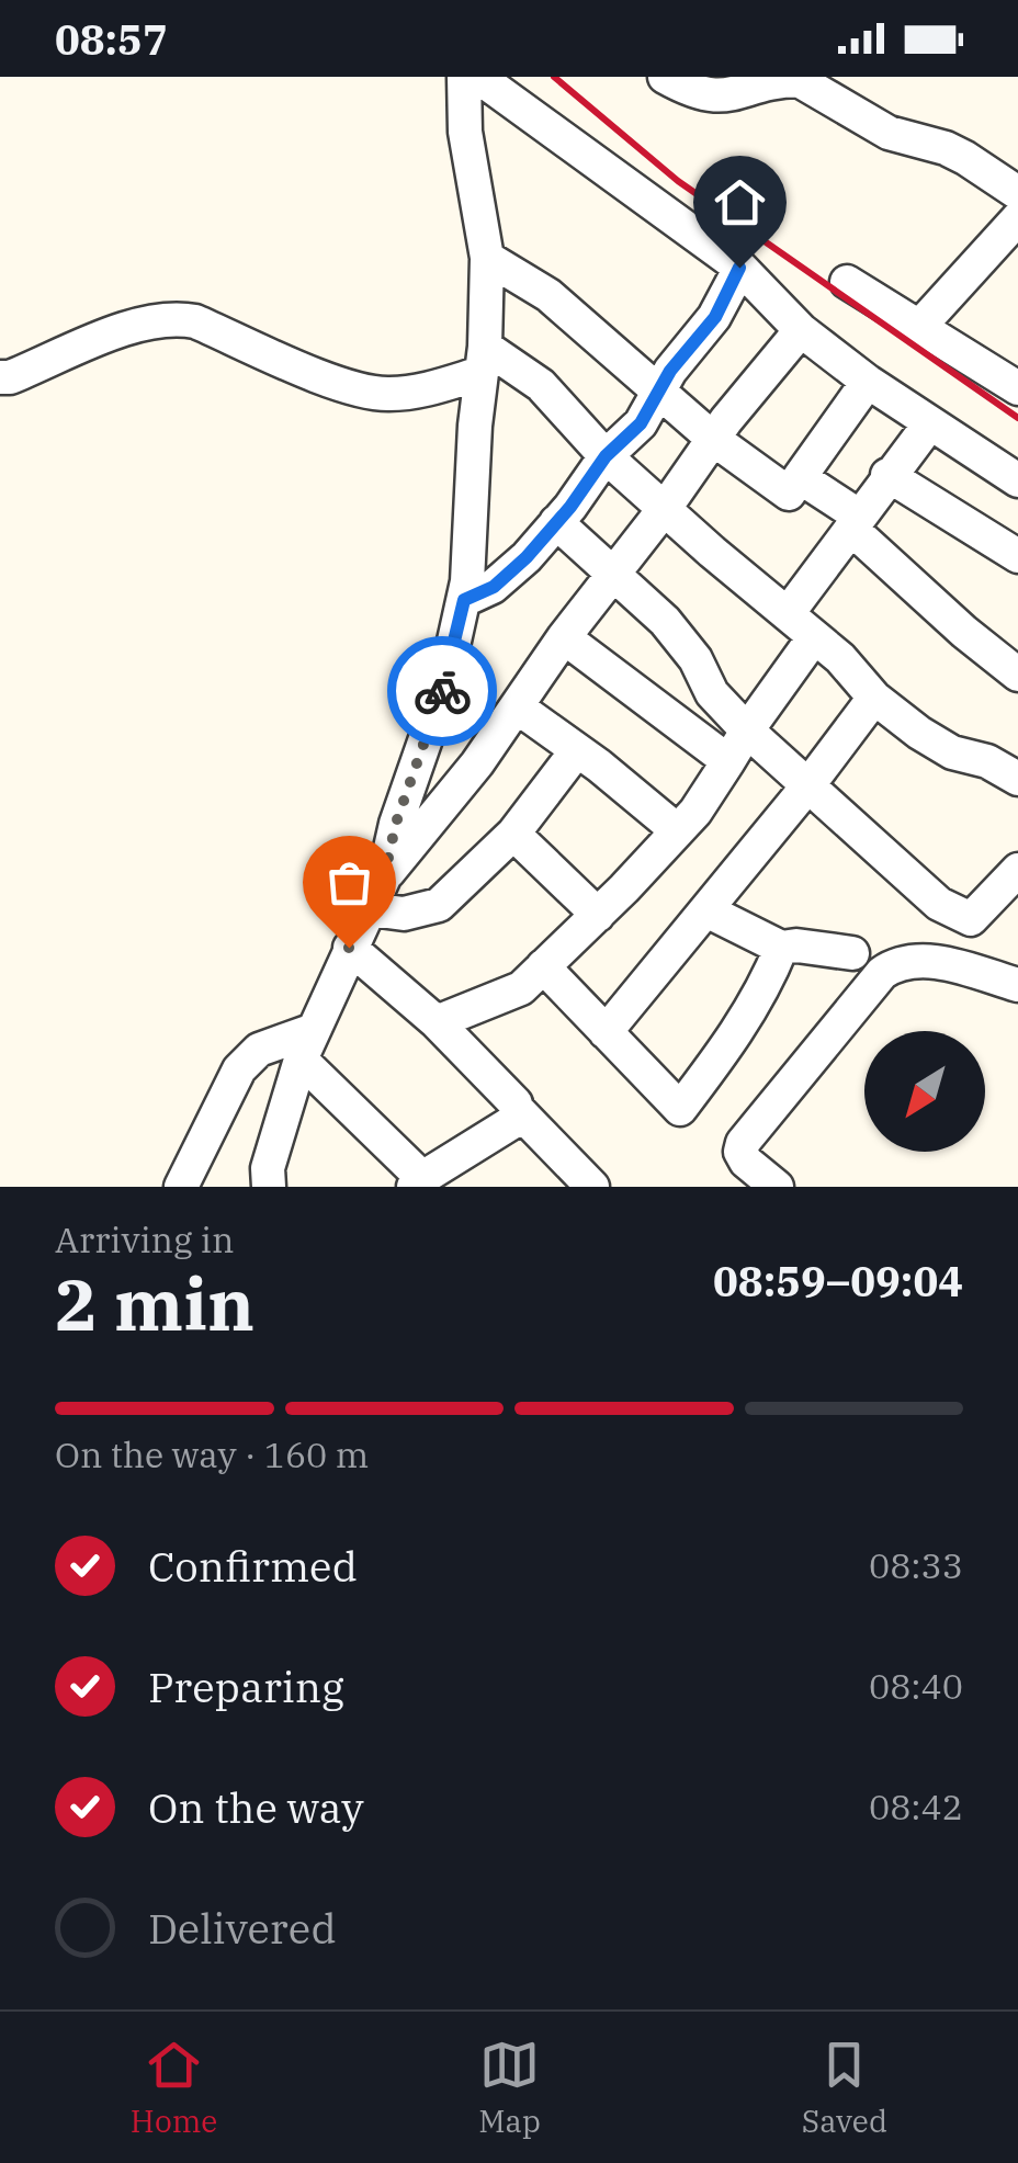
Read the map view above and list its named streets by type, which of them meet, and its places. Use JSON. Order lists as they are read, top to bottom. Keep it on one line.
{"north":"bottom left","page":{"status":"08:57","heading":["2 min","Arriving in","08:59–09:04"],"bar":"On the way · 160 m","list":[["Confirmed","08:33"],["Preparing","08:40"],["On the way","08:42"],"Delivered"],"tabs":["Home","Map","Saved"]}}
